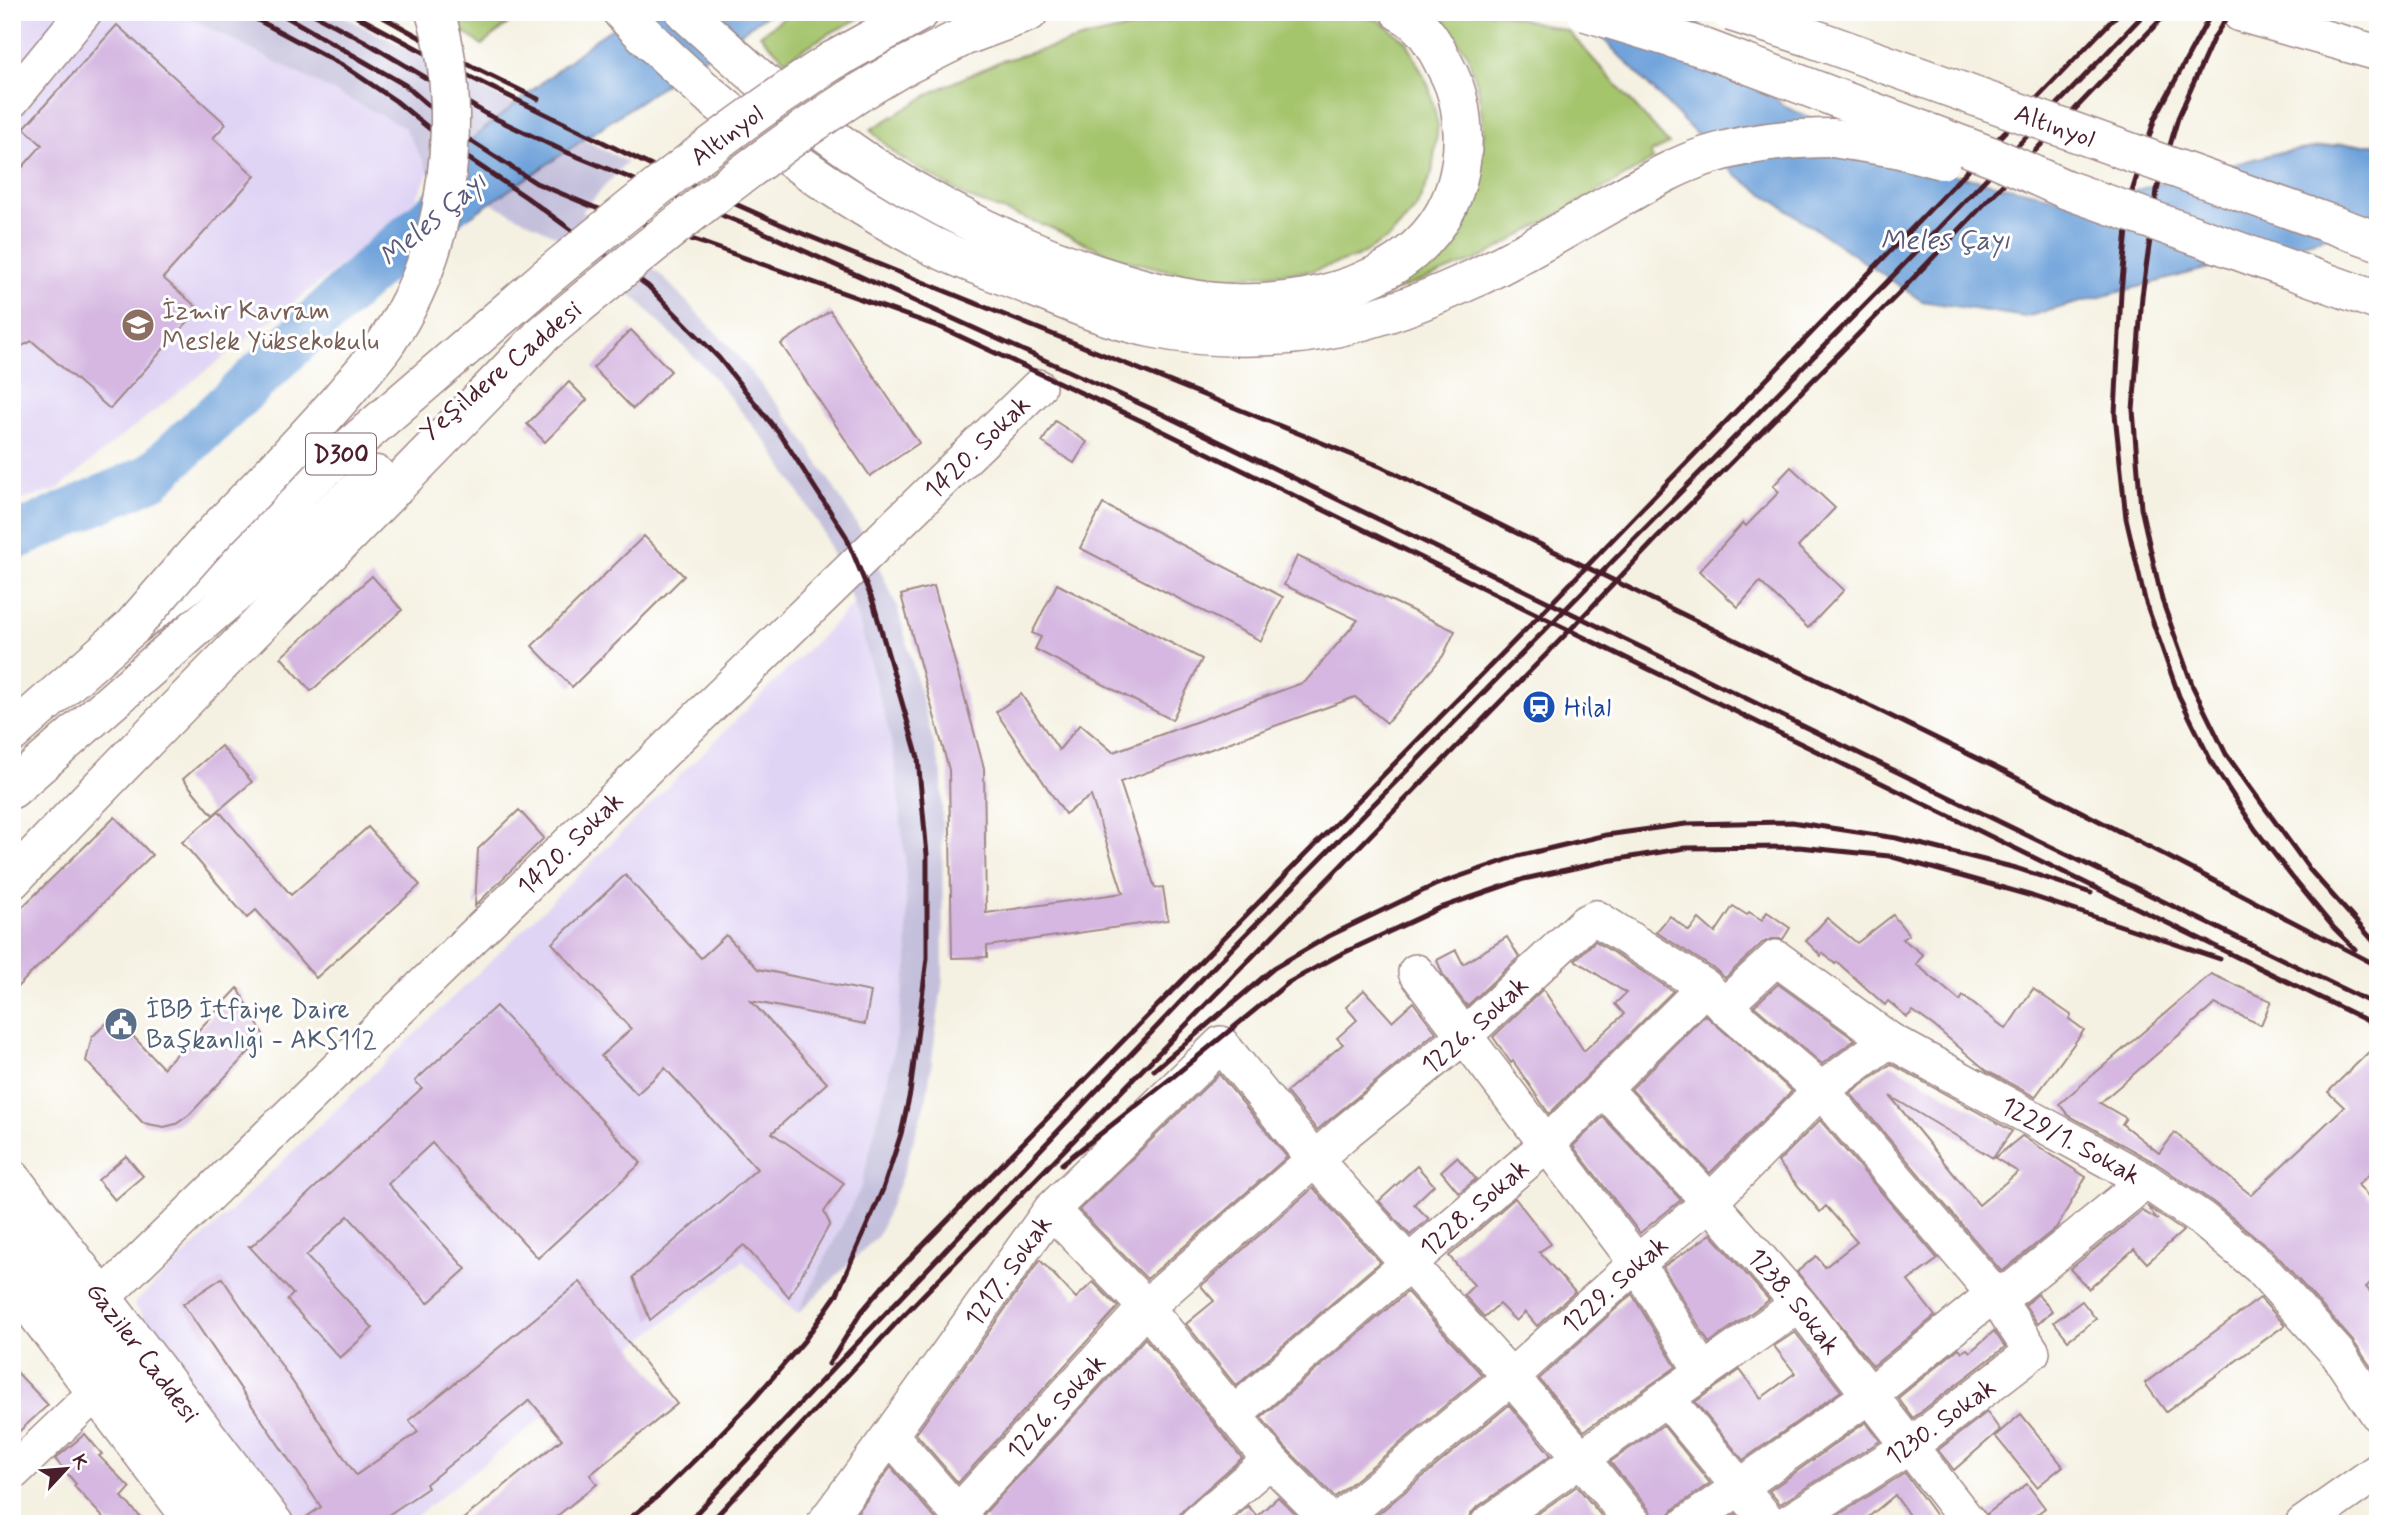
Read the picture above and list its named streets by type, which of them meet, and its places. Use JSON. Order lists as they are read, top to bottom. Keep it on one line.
{"streets":{"main road":["Altınyol","Yeşildere Caddesi","D300","Gaziler Caddesi"],"street":["1420. Sokak","1226. Sokak","1229/1. Sokak","1228. Sokak","1217. Sokak","1229. Sokak","1238. Sokak","1230. Sokak"]},"crossings":[["Altınyol","Yeşildere Caddesi"],["1420. Sokak","Gaziler Caddesi"],["1226. Sokak","1229/1. Sokak"],["1226. Sokak","1228. Sokak"],["1226. Sokak","1217. Sokak"],["1226. Sokak","1229. Sokak"],["1226. Sokak","1230. Sokak"],["1229/1. Sokak","1228. Sokak"],["1229/1. Sokak","1229. Sokak"],["1228. Sokak","1238. Sokak"],["1229. Sokak","1238. Sokak"],["1238. Sokak","1230. Sokak"]],"water":["Meles Çayı"],"places":{"school or university":["İzmir Kavram Meslek Yüksekokulu"],"station":["Hilal"],"public building":["İBB İtfaiye Daire Başkanlığı - AKS112"]},"north":"top right"}
